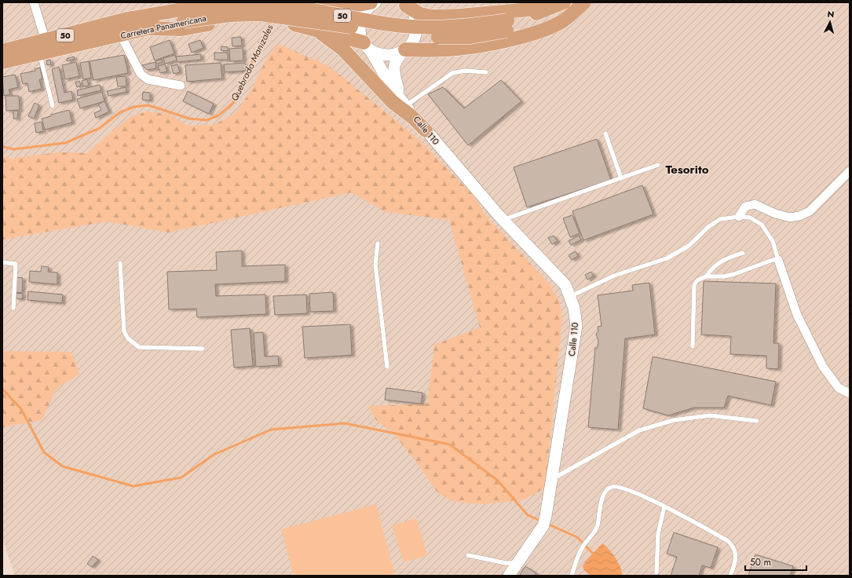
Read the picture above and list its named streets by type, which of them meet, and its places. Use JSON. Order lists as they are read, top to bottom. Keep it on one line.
{"streets":{"highway":["50","Carretera Panamericana"],"main road":["Calle 110"]},"districts":["Tesorito"],"water":["Quebrada Manizales"],"scale_bar":"50 m","north":"top"}
